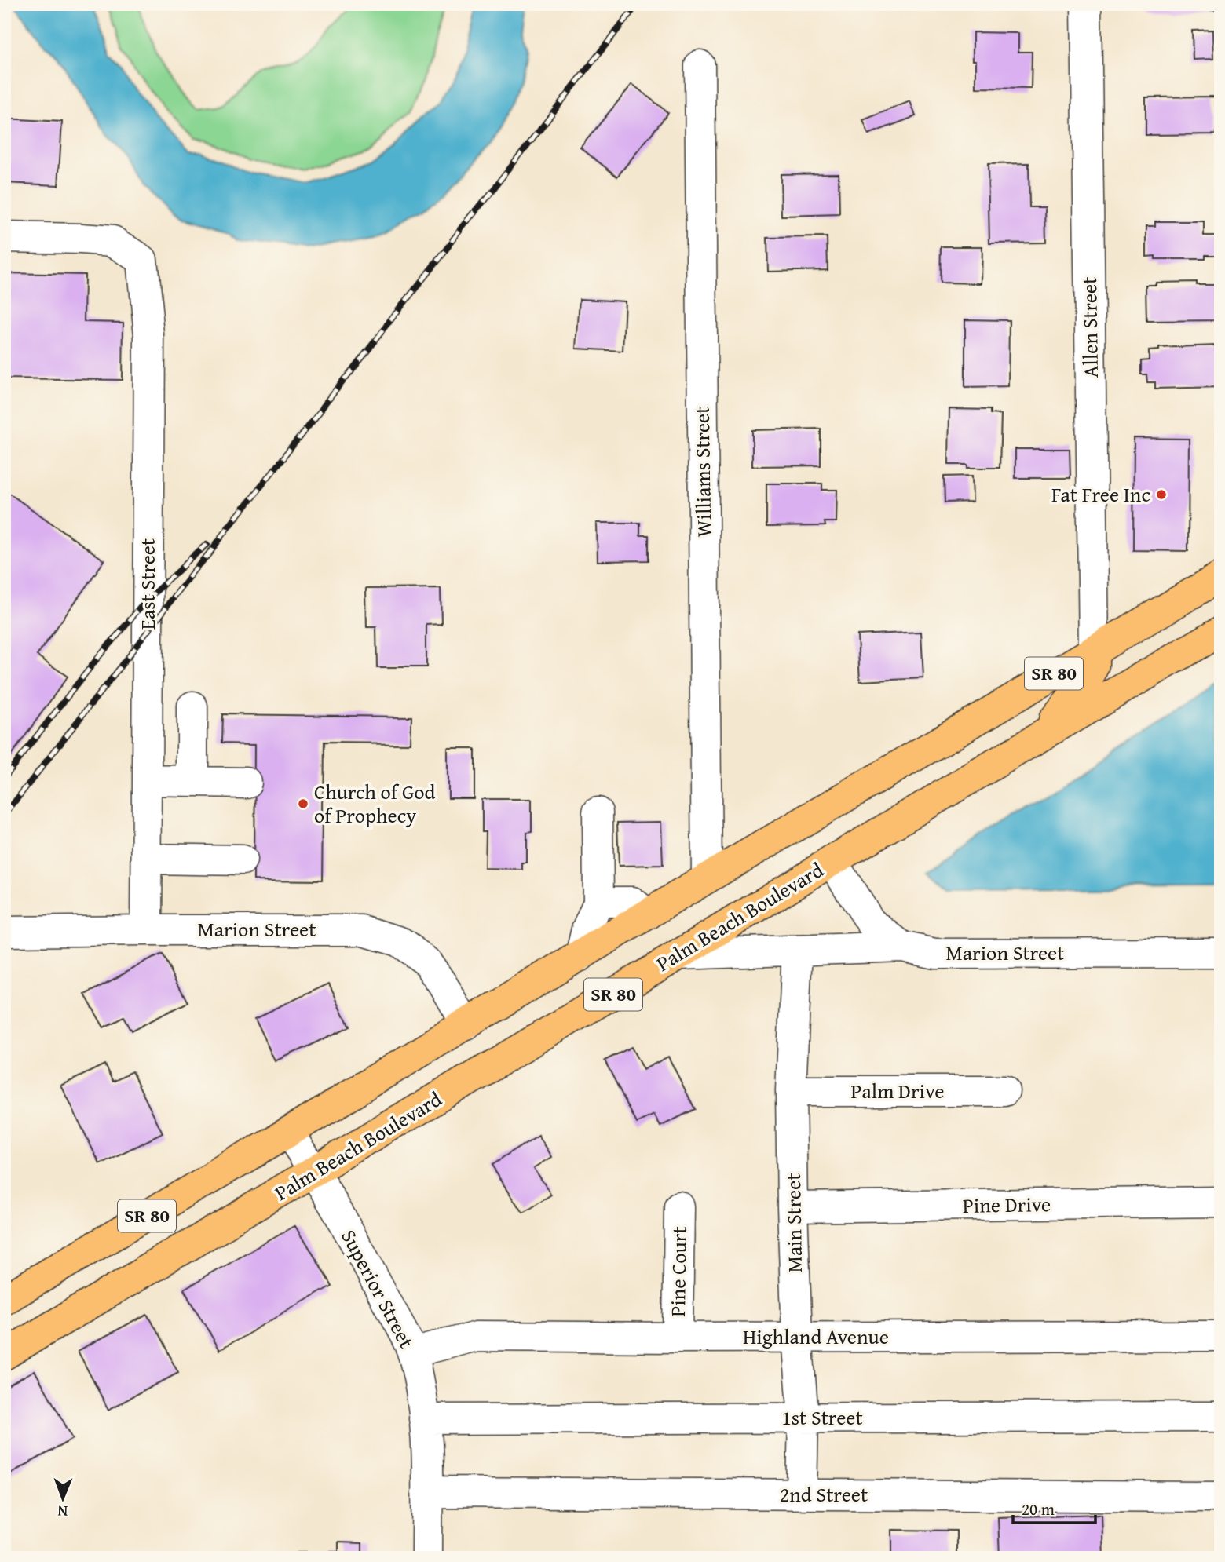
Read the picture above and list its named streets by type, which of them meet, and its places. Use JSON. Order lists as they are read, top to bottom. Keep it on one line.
{"streets":{"main road":["SR 80","Palm Beach Boulevard"],"street":["Allen Street","Williams Street","East Street","Marion Street","Palm Drive","Pine Drive","Main Street","Pine Court","Superior Street","Highland Avenue","1st Street","2nd Street"]},"crossings":[["Allen Street","SR 80"],["Williams Street","SR 80"],["East Street","Marion Street"],["SR 80","Marion Street"],["SR 80","Superior Street"],["Palm Beach Boulevard","Marion Street"],["Palm Beach Boulevard","Superior Street"],["Palm Drive","Main Street"],["Pine Drive","Main Street"],["Main Street","Highland Avenue"],["Main Street","1st Street"],["Main Street","2nd Street"],["Pine Court","Highland Avenue"],["Superior Street","Highland Avenue"],["Superior Street","1st Street"],["Superior Street","2nd Street"]],"places":["Fat Free Inc","Church of God of Prophecy"],"scale_bar":"20 m","north":"bottom"}
